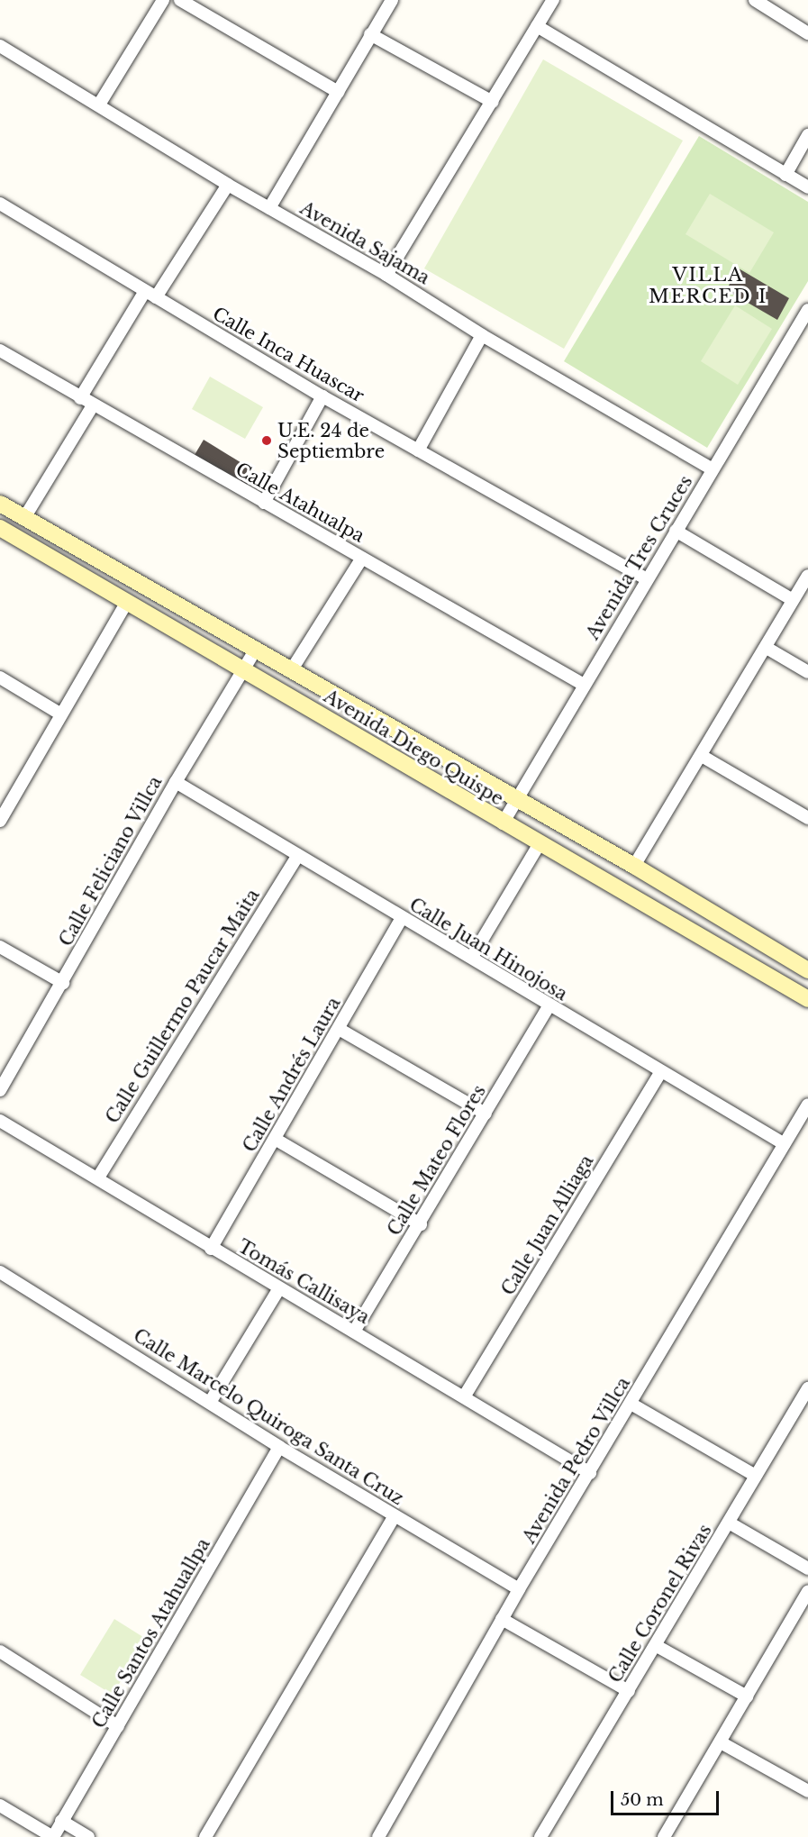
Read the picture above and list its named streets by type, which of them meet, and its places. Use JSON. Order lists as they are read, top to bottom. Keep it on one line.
{"streets":{"street":["Avenida Sajama","Calle Inca Huascar","Calle Atahualpa","Avenida Tres Cruces","Avenida Diego Quispe","Calle Feliciano Villca","Calle Juan Hinojosa","Calle Guillermo Paucar Maita","Calle Andrés Laura","Calle Mateo Flores","Calle Juan Alliaga","Tomás Callisaya","Calle Marcelo Quiroga Santa Cruz","Avenida Pedro Villca","Calle Coronel Rivas","Calle Santos Atahuallpa"]},"crossings":[["Avenida Sajama","Avenida Tres Cruces"],["Calle Inca Huascar","Avenida Tres Cruces"],["Calle Atahualpa","Avenida Tres Cruces"],["Avenida Tres Cruces","Avenida Diego Quispe"],["Avenida Diego Quispe","Calle Feliciano Villca"],["Calle Feliciano Villca","Calle Juan Hinojosa"],["Calle Juan Hinojosa","Calle Guillermo Paucar Maita"],["Calle Juan Hinojosa","Calle Andrés Laura"],["Calle Juan Hinojosa","Calle Mateo Flores"],["Calle Juan Hinojosa","Calle Juan Alliaga"],["Calle Juan Hinojosa","Avenida Pedro Villca"],["Calle Guillermo Paucar Maita","Tomás Callisaya"],["Calle Andrés Laura","Tomás Callisaya"],["Calle Mateo Flores","Tomás Callisaya"],["Calle Juan Alliaga","Tomás Callisaya"],["Tomás Callisaya","Avenida Pedro Villca"],["Calle Marcelo Quiroga Santa Cruz","Avenida Pedro Villca"],["Calle Marcelo Quiroga Santa Cruz","Calle Santos Atahuallpa"]],"districts":["VILLA MERCED I"],"places":["U.E. 24 de Septiembre"],"scale_bar":"50 m"}
